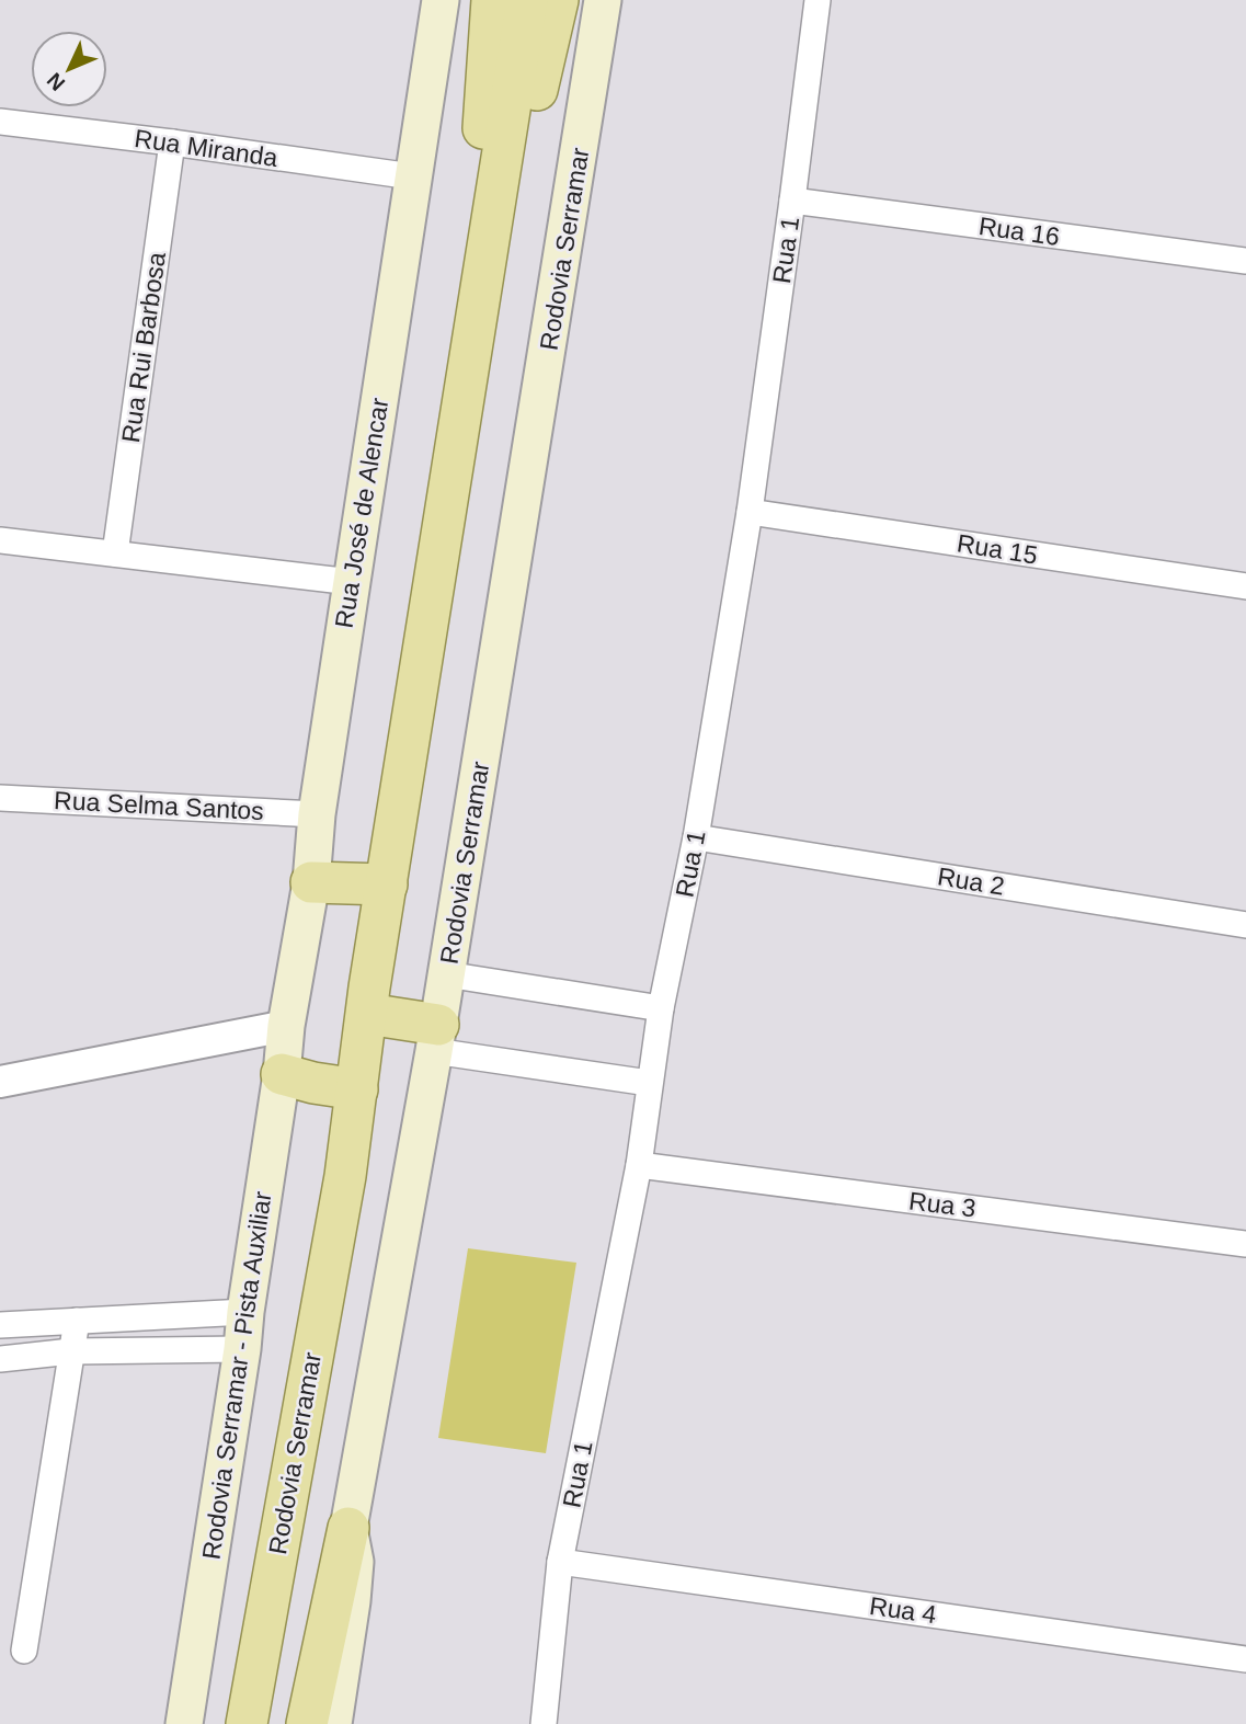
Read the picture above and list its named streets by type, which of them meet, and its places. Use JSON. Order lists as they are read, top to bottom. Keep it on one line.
{"streets":{"main road":["Rodovia Serramar","Rua José de Alencar","Rodovia Serramar - Pista Auxiliar"],"street":["Rua Miranda","Rua 16","Rua 1","Rua Rui Barbosa","Rua 15","Rua Selma Santos","Rua 2","Rua 3","Rua 4"]},"crossings":[["Rua Miranda","Rua Rui Barbosa"],["Rua Miranda","Rua José de Alencar"],["Rua 16","Rua 1"],["Rua 1","Rua 15"],["Rua 1","Rua 2"],["Rua 1","Rua 3"],["Rua 1","Rua 4"],["Rua José de Alencar","Rua Selma Santos"],["Rua José de Alencar","Rodovia Serramar - Pista Auxiliar"]],"north":"bottom left"}
